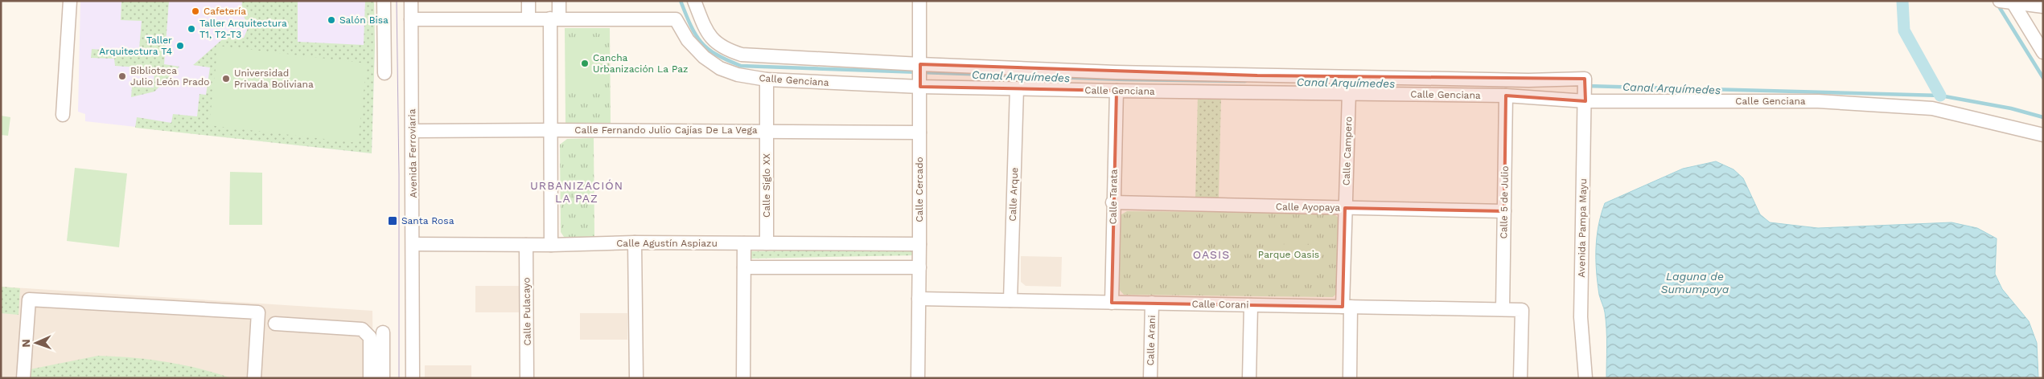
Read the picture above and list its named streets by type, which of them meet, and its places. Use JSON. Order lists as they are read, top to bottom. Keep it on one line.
{"streets":{"street":["Calle Genciana","Calle Fernando Julio Cajías De La Vega","Calle Campero","Avenida Ferroviaria","Calle Siglo XX","Calle Cercado","Calle Arque","Calle Tarata","Calle 5 de Julio","Calle Ayopaya","Avenida Pampa Mayu","Calle Agustín Aspiazu","Calle Corani","Calle Pulacayo","Calle Arani"]},"crossings":[["Calle Genciana","Calle Campero"],["Calle Genciana","Calle Siglo XX"],["Calle Genciana","Calle Cercado"],["Calle Genciana","Calle Arque"],["Calle Genciana","Calle Tarata"],["Calle Genciana","Calle 5 de Julio"],["Calle Genciana","Avenida Pampa Mayu"],["Calle Fernando Julio Cajías De La Vega","Avenida Ferroviaria"],["Calle Fernando Julio Cajías De La Vega","Calle Siglo XX"],["Calle Fernando Julio Cajías De La Vega","Calle Cercado"],["Calle Campero","Calle Ayopaya"],["Calle Campero","Calle Corani"],["Avenida Ferroviaria","Calle Agustín Aspiazu"],["Calle Siglo XX","Calle Agustín Aspiazu"],["Calle Cercado","Calle Agustín Aspiazu"],["Calle Cercado","Calle Corani"],["Calle Arque","Calle Corani"],["Calle Tarata","Calle Ayopaya"],["Calle Tarata","Calle Corani"],["Calle 5 de Julio","Calle Ayopaya"],["Calle 5 de Julio","Calle Corani"],["Calle Agustín Aspiazu","Calle Pulacayo"],["Calle Corani","Calle Arani"]],"districts":["URBANIZACIÓN LA PAZ","OASIS"],"water":["Canal Arquímedes","Laguna de Sumumpaya"],"parks":["Parque Oasis"],"places":{"other":["Cafetería","Salón Bisa","Taller Arquitectura T1, T2-T3","Taller Arquitectura T4","Cancha Urbanización La Paz","Biblioteca Julio León Prado","Universidad Privada Boliviana"],"transit":["Santa Rosa"]},"north":"left"}
